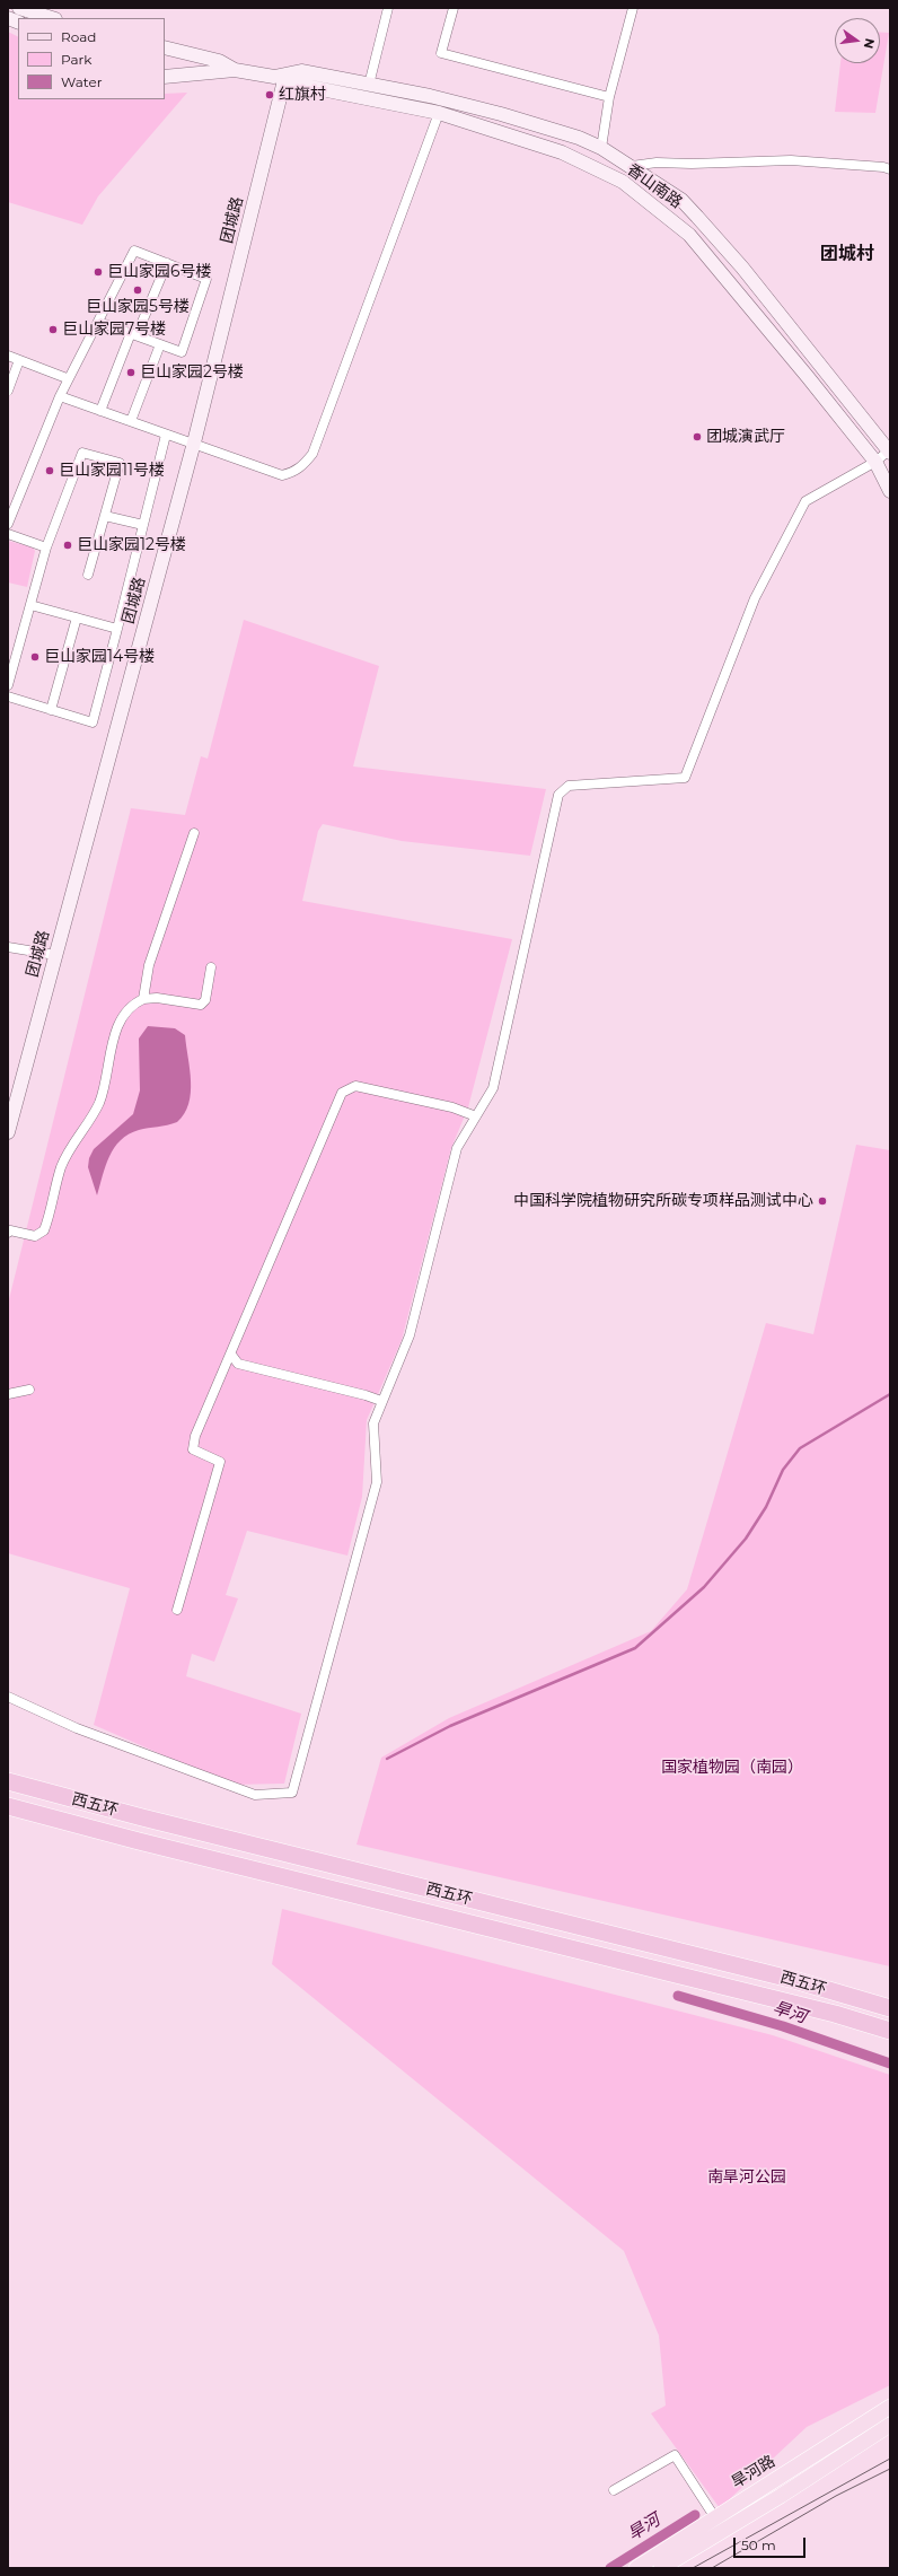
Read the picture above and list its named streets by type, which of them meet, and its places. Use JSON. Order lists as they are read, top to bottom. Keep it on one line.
{"streets":{"highway":["西五环"],"main road":["旱河路"],"street":["香山南路","团城路"]},"crossings":[["香山南路","团城路"]],"districts":["团城村"],"water":["旱河"],"parks":["国家植物园（南园）","南旱河公园"],"places":["红旗村","巨山家园6号楼","巨山家园5号楼","巨山家园7号楼","巨山家园2号楼","团城演武厅","巨山家园11号楼","巨山家园12号楼","巨山家园14号楼","中国科学院植物研究所碳专项样品测试中心"],"legend":["Road","Park","Water"],"scale_bar":"50 m","north":"right"}
